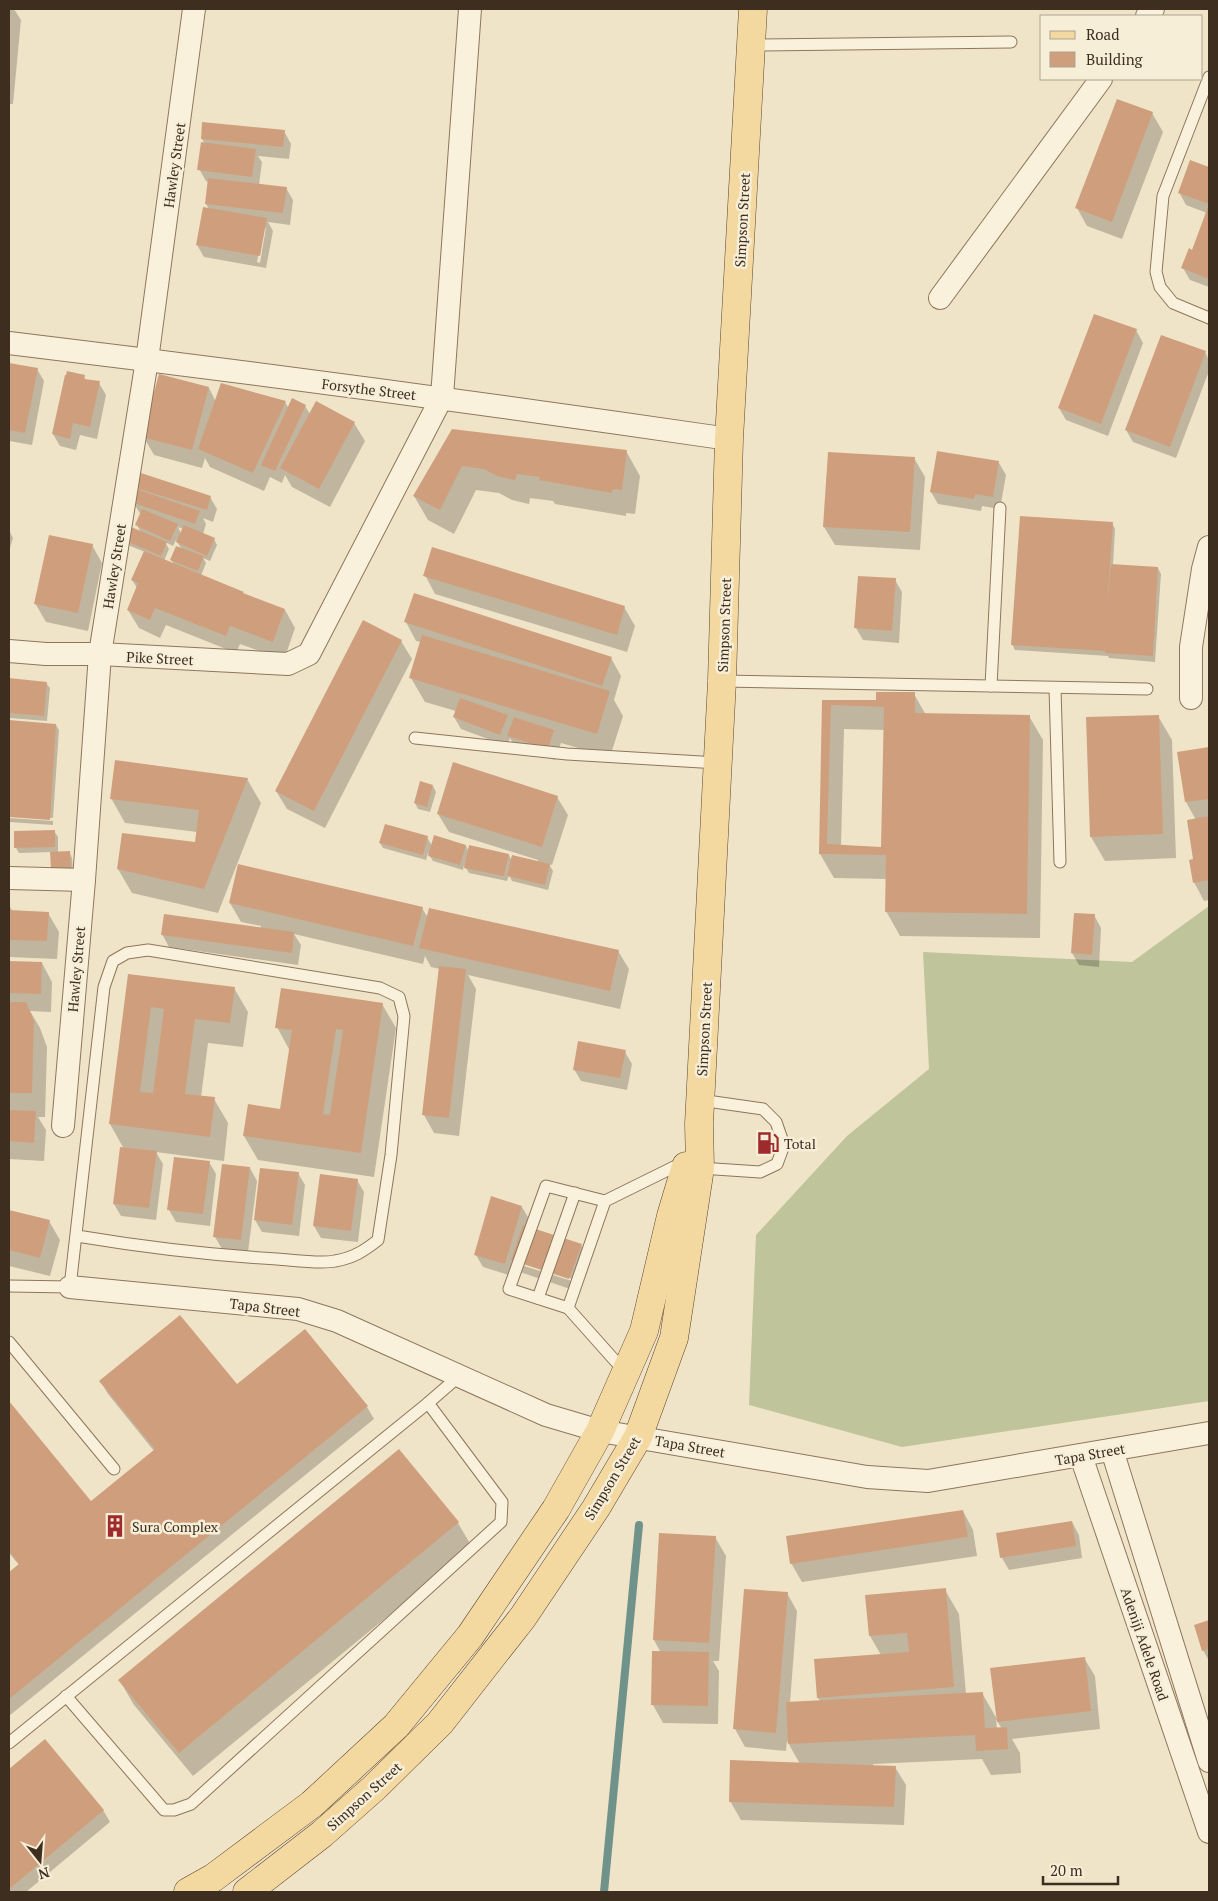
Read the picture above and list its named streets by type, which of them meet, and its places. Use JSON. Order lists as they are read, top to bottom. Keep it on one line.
{"streets":{"main road":["Simpson Street"],"street":["Hawley Street","Forsythe Street","Pike Street","Tapa Street","Adeniji Adele Road"]},"crossings":[["Hawley Street","Forsythe Street"],["Hawley Street","Pike Street"],["Simpson Street","Forsythe Street"],["Simpson Street","Tapa Street"],["Forsythe Street","Pike Street"],["Tapa Street","Adeniji Adele Road"]],"places":{"fuel station":["Total"],"building":["Sura Complex"]},"legend":["Road","Building"],"scale_bar":"20 m","north":"bottom"}
